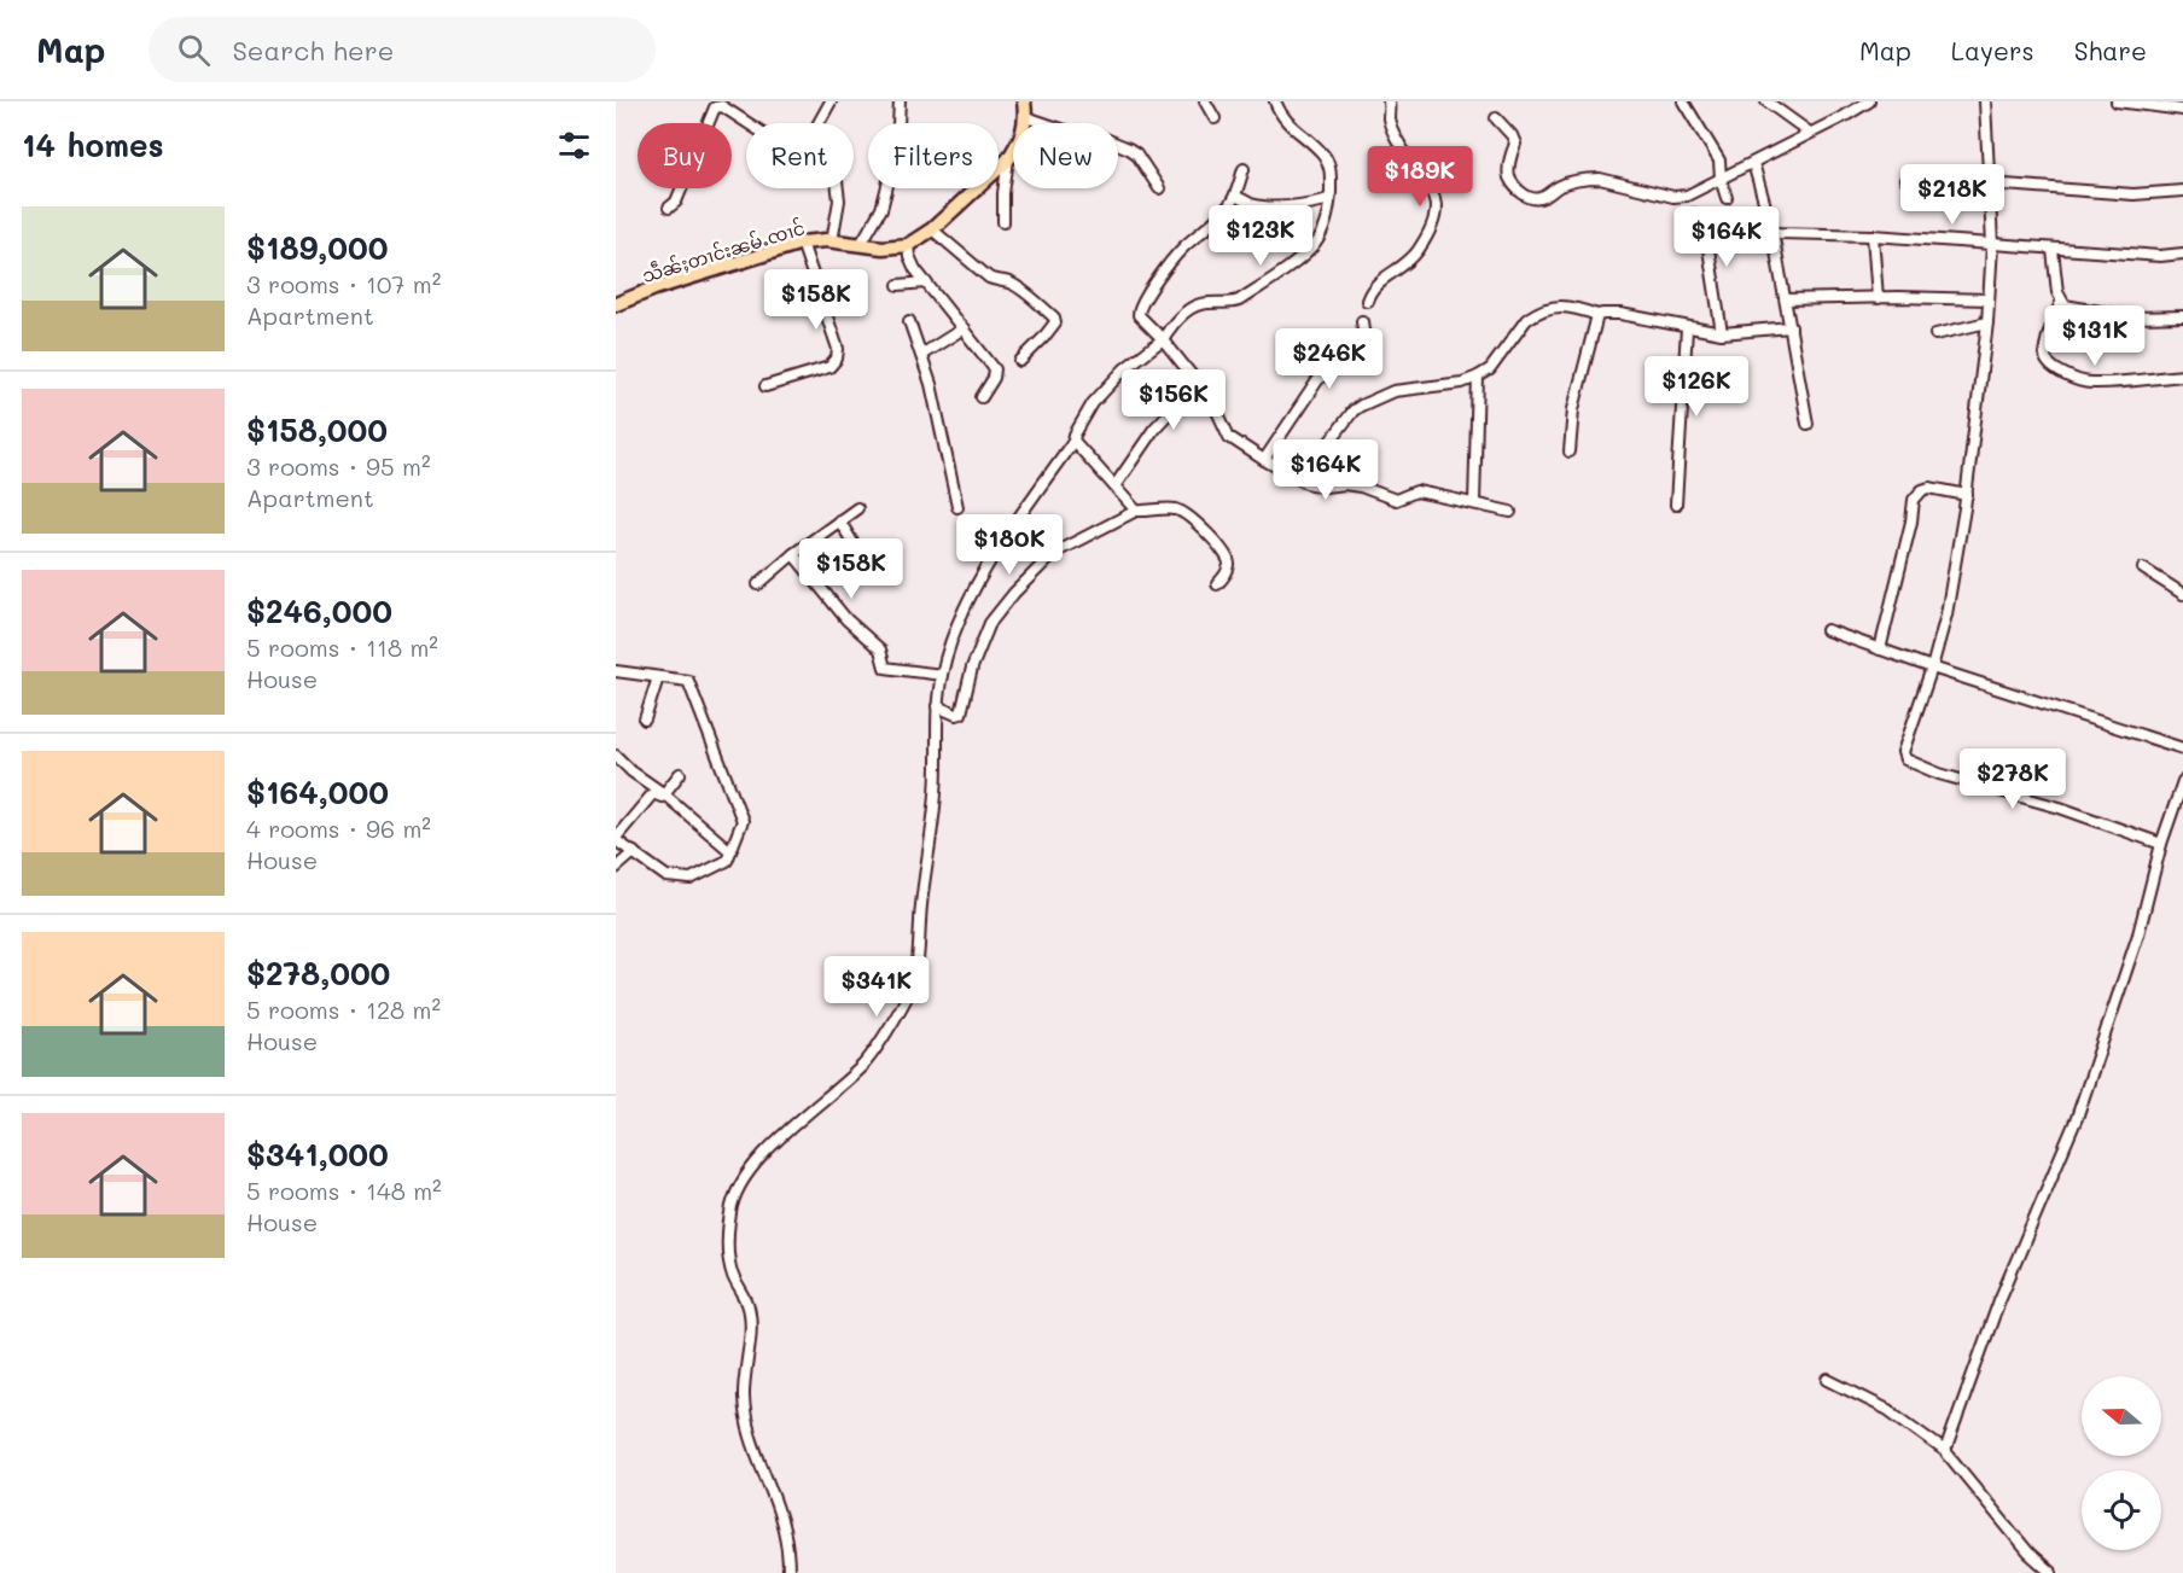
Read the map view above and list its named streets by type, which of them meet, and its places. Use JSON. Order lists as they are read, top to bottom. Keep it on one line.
{"streets":{"highway":["သဵၼ်ႈတၢင်းၼမ်ႉၸၢင်"]},"north":"left","page":{"header":"Map","search":"Search here","nav":["Map","Layers","Share"],"heading":"14 homes","chip":["Buy","Rent","Filters","New"],"price":["$189K","$218K","$123K","$164K","$158K","$131K","$246K","$126K","$156K","$164K","$180K","$158K","$278K","$341K"],"list":[{"name":"$189,000","note":"3 rooms · 107 m² · Apartment"},{"name":"$158,000","note":"3 rooms · 95 m² · Apartment"},{"name":"$246,000","note":"5 rooms · 118 m² · House"},{"name":"$164,000","note":"4 rooms · 96 m² · House"},{"name":"$278,000","note":"5 rooms · 128 m² · House"},{"name":"$341,000","note":"5 rooms · 148 m² · House"}]}}
